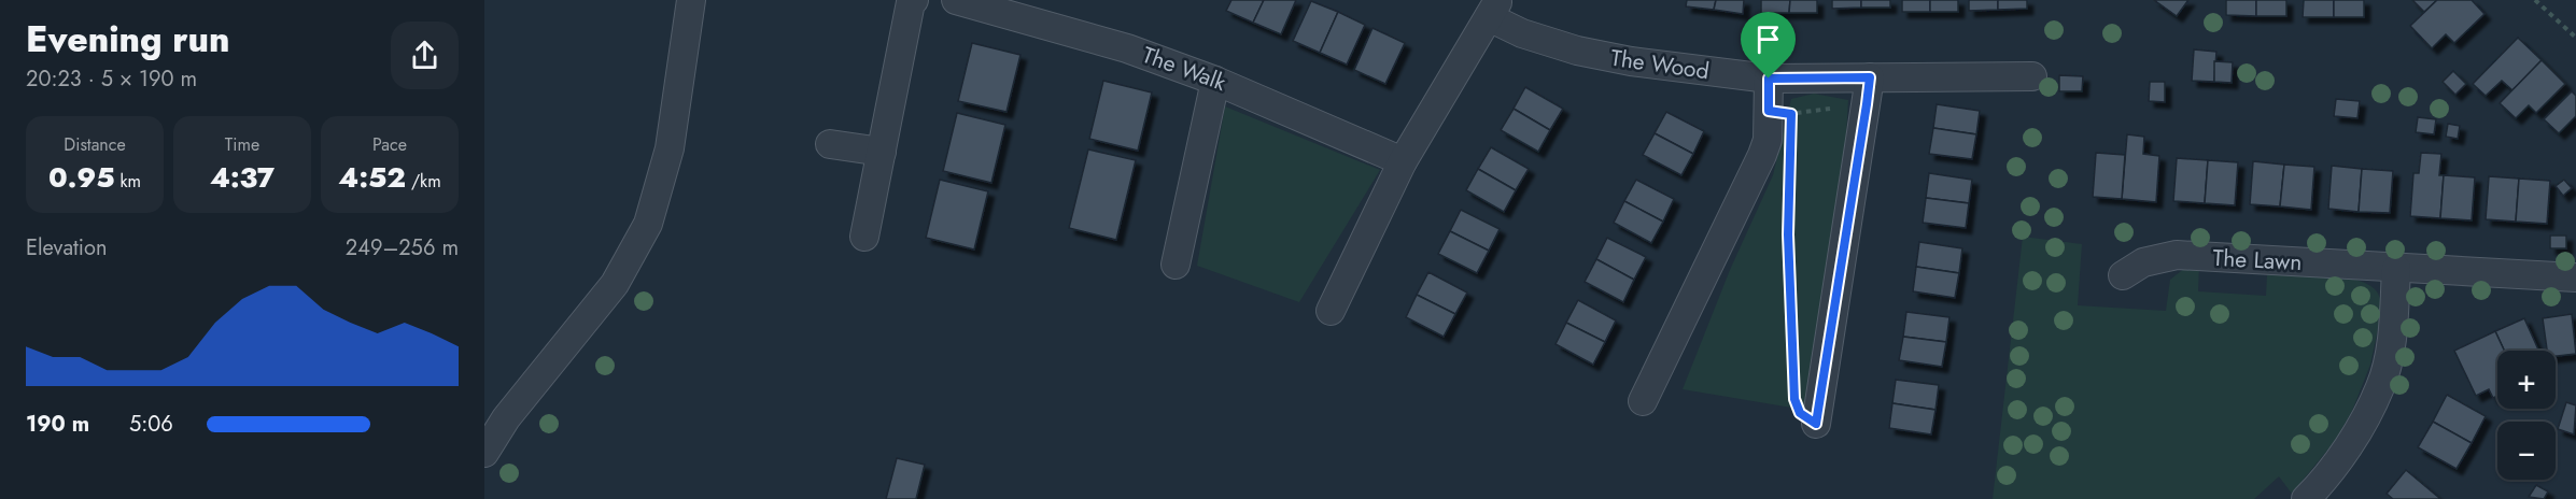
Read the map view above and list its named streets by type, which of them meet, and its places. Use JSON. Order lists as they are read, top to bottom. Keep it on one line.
{"streets":{"street":["The Wood","The Walk","The Lawn"]},"page":{"heading":["Evening run","20:23 · 5 × 190 m"],"stats":[["Distance","0.95 km"],["Time","4:37"],["Pace","4:52 /km"]],"chart":["Elevation","249–256 m"],"map_buttons":["+","−"],"list":[{"name":"190 m","note":"5:06"}]}}
